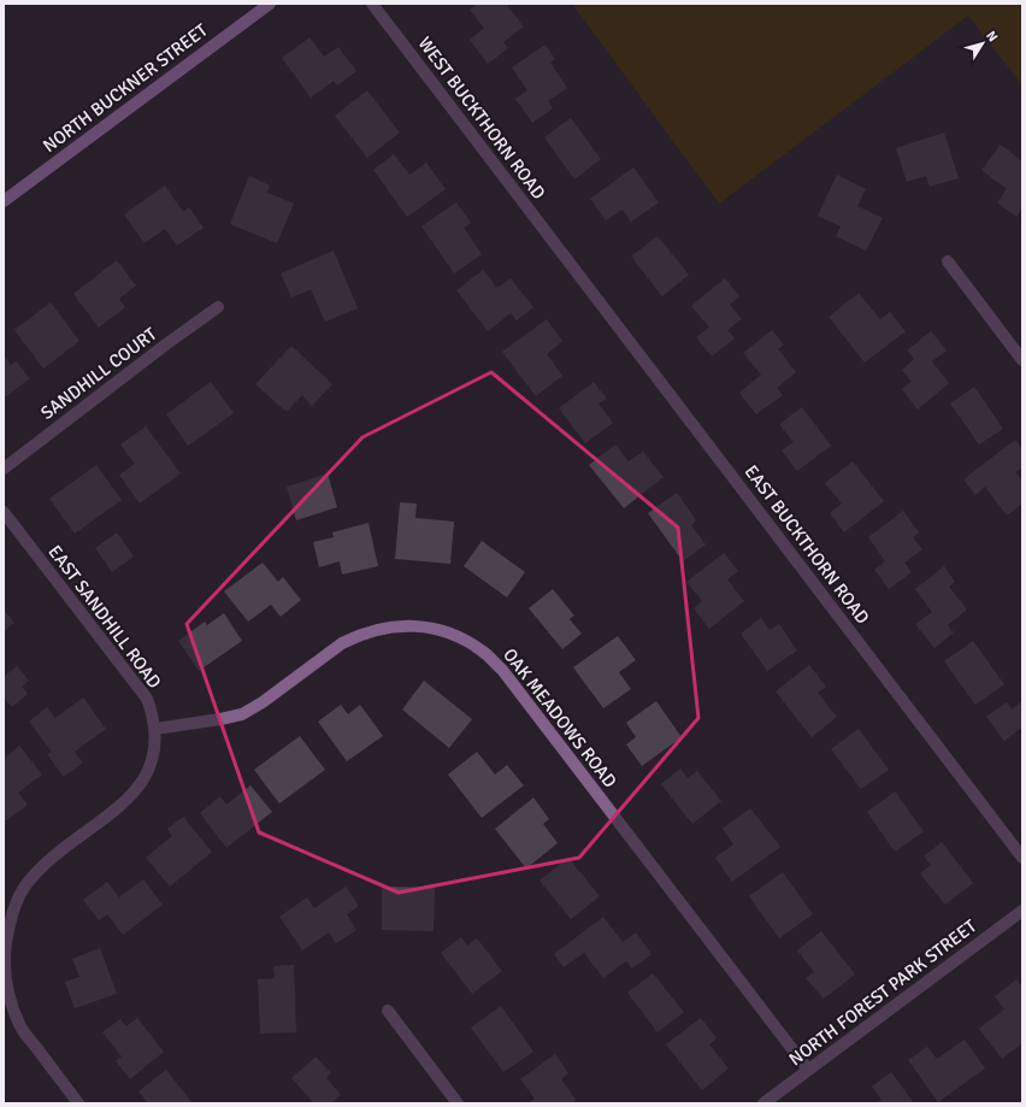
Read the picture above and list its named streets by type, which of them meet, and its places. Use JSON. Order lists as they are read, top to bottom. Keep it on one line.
{"streets":{"main road":["NORTH BUCKNER STREET"],"street":["WEST BUCKTHORN ROAD","SANDHILL COURT","EAST BUCKTHORN ROAD","EAST SANDHILL ROAD","OAK MEADOWS ROAD","NORTH FOREST PARK STREET"]},"crossings":[["WEST BUCKTHORN ROAD","EAST BUCKTHORN ROAD"],["EAST SANDHILL ROAD","OAK MEADOWS ROAD"],["OAK MEADOWS ROAD","NORTH FOREST PARK STREET"]],"north":"top right"}
